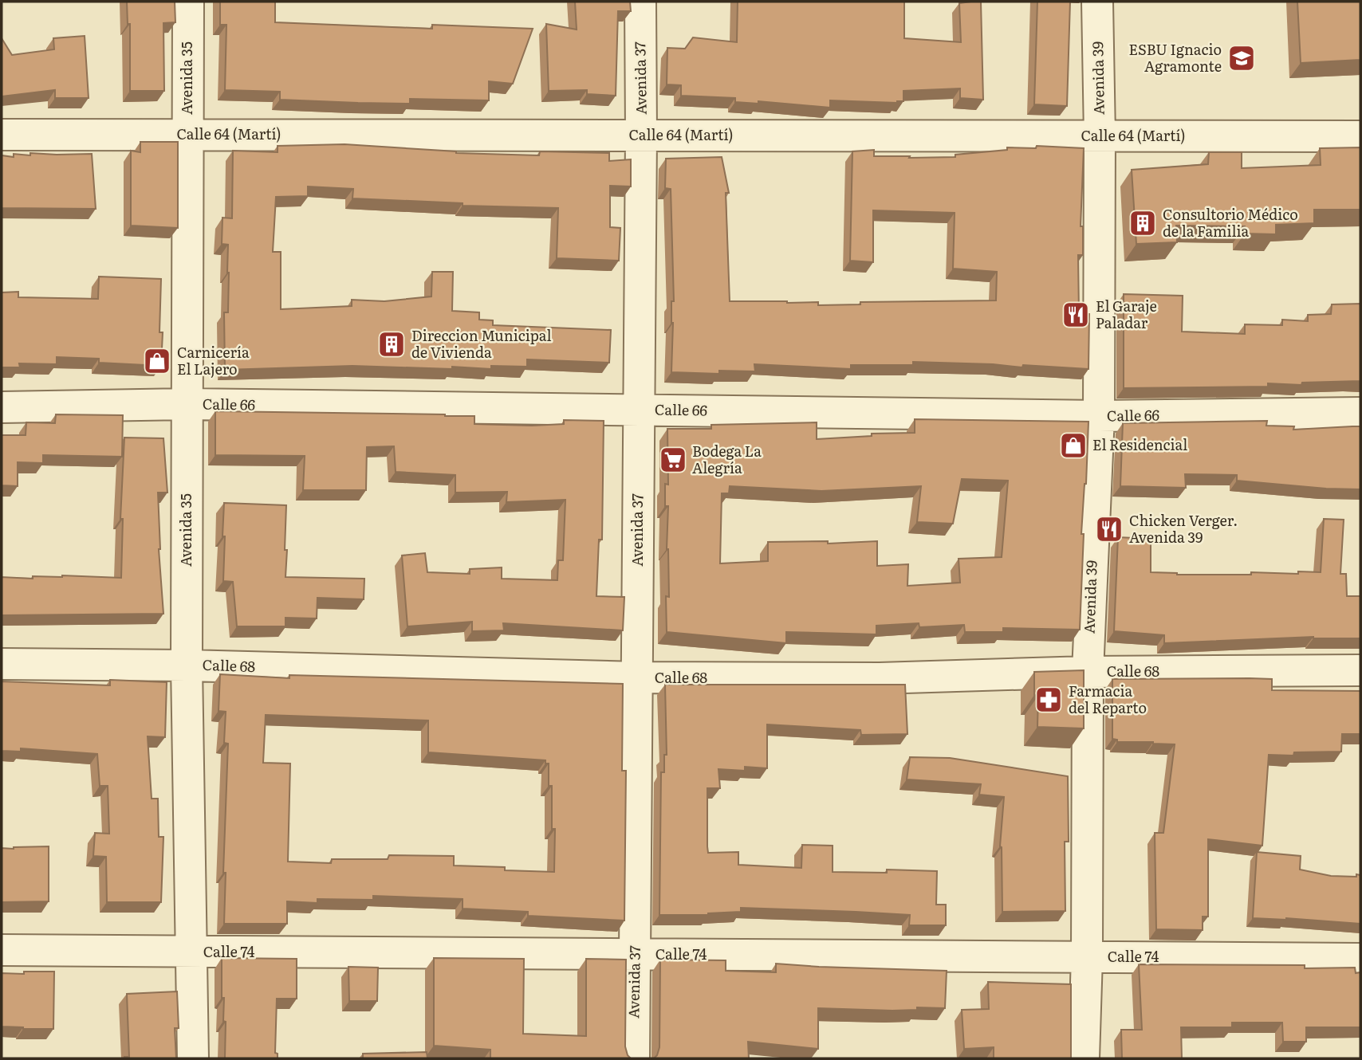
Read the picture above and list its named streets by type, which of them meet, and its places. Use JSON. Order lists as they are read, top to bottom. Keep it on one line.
{"streets":{"street":["Avenida 35","Avenida 37","Avenida 39","Calle 64 (Martí)","Calle 66","Calle 68","Calle 74"]},"crossings":[["Avenida 35","Calle 64 (Martí)"],["Avenida 35","Calle 66"],["Avenida 35","Calle 68"],["Avenida 35","Calle 74"],["Avenida 37","Calle 64 (Martí)"],["Avenida 37","Calle 66"],["Avenida 37","Calle 68"],["Avenida 37","Calle 74"],["Avenida 39","Calle 64 (Martí)"],["Avenida 39","Calle 66"],["Avenida 39","Calle 68"],["Avenida 39","Calle 74"]],"places":{"school or university":["ESBU Ignacio Agramonte"],"building":["Consultorio Médico de la Familia","Direccion Municipal de Vivienda"],"restaurant":["El Garaje Paladar","Chicken Verger. Avenida 39"],"shop":["Carnicería El Lajero","El Residencial"],"supermarket":["Bodega La Alegría"],"pharmacy":["Farmacia del Reparto"]}}
